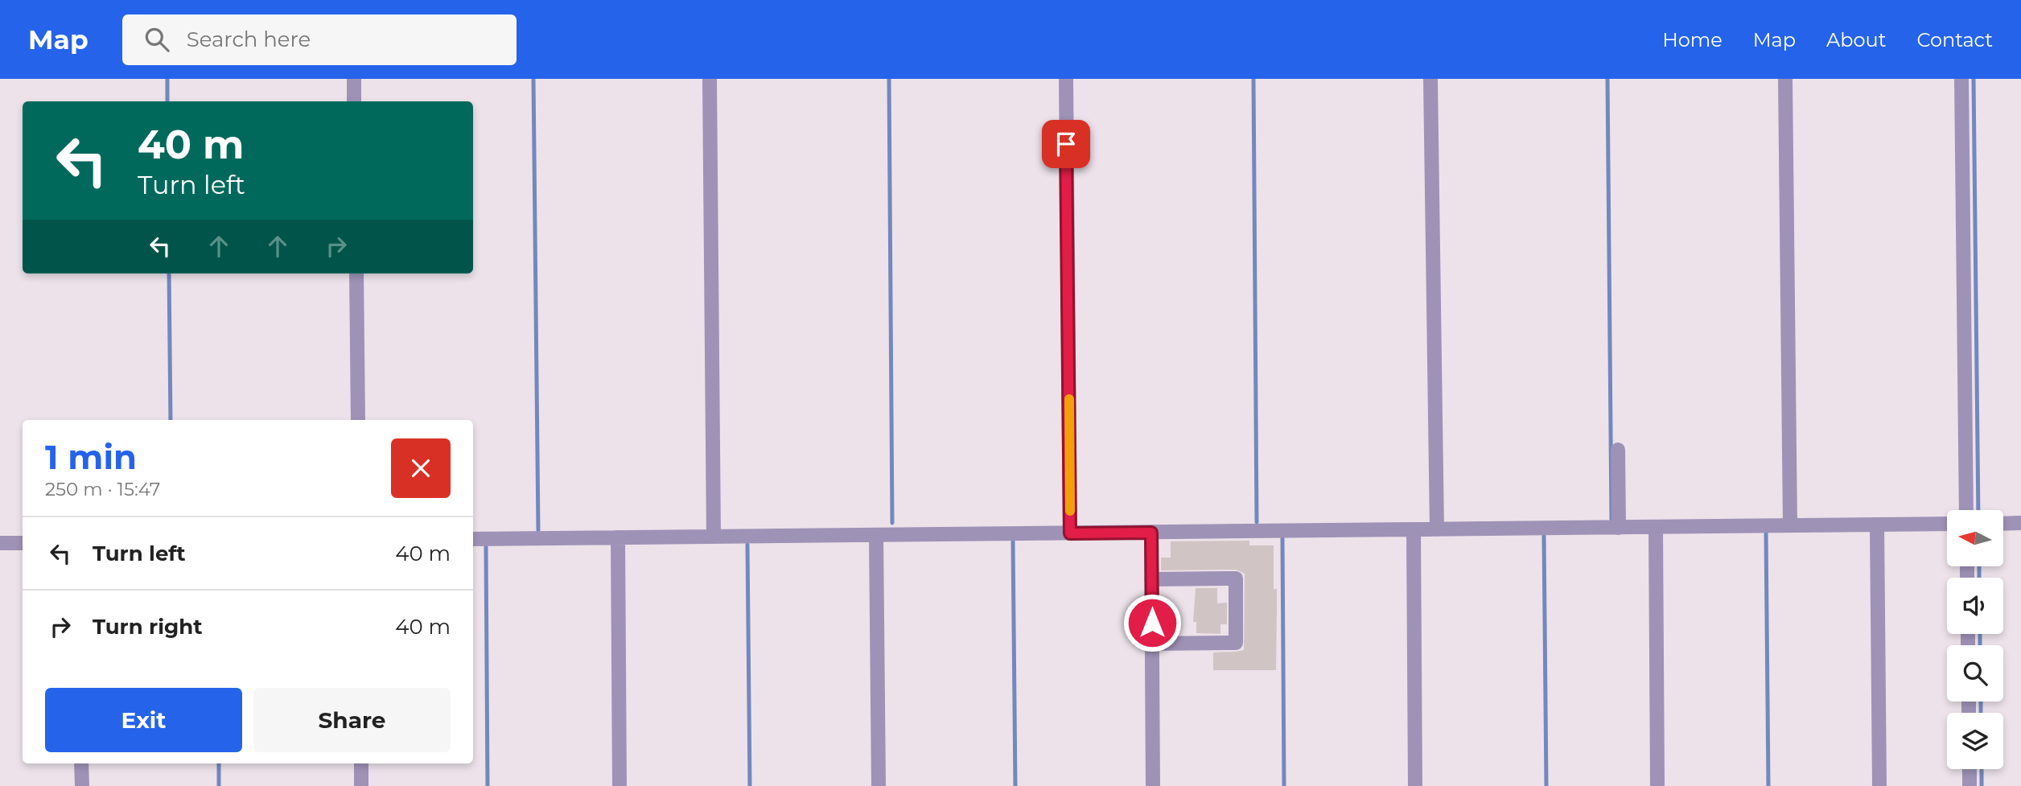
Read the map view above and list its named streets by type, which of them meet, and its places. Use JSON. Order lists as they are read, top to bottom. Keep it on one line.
{"north":"left","page":{"header":"Map","search":"Search here","nav":["Home","Map","About","Contact"],"turn":["40 m","Turn left"],"heading":["1 min","250 m · 15:47"],"list":[{"name":"Turn left","value":"40 m"},{"name":"Turn right","value":"40 m"}],"buttons":["Exit","Share"]}}
